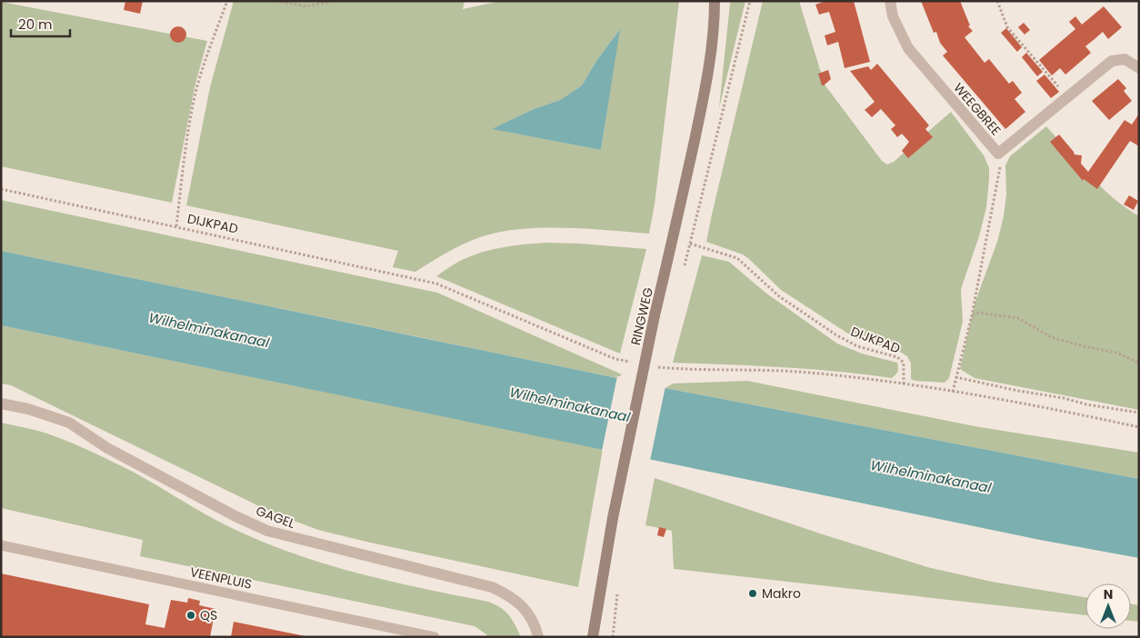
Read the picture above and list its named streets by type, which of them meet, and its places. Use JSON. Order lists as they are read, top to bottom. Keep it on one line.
{"streets":{"main road":["RINGWEG"],"street":["WEEGBREE","GAGEL"],"lane":["VEENPLUIS"],"path":["DIJKPAD"]},"water":["Wilhelminakanaal"],"places":["Makro","QS"],"scale_bar":"20 m","north":"top"}
